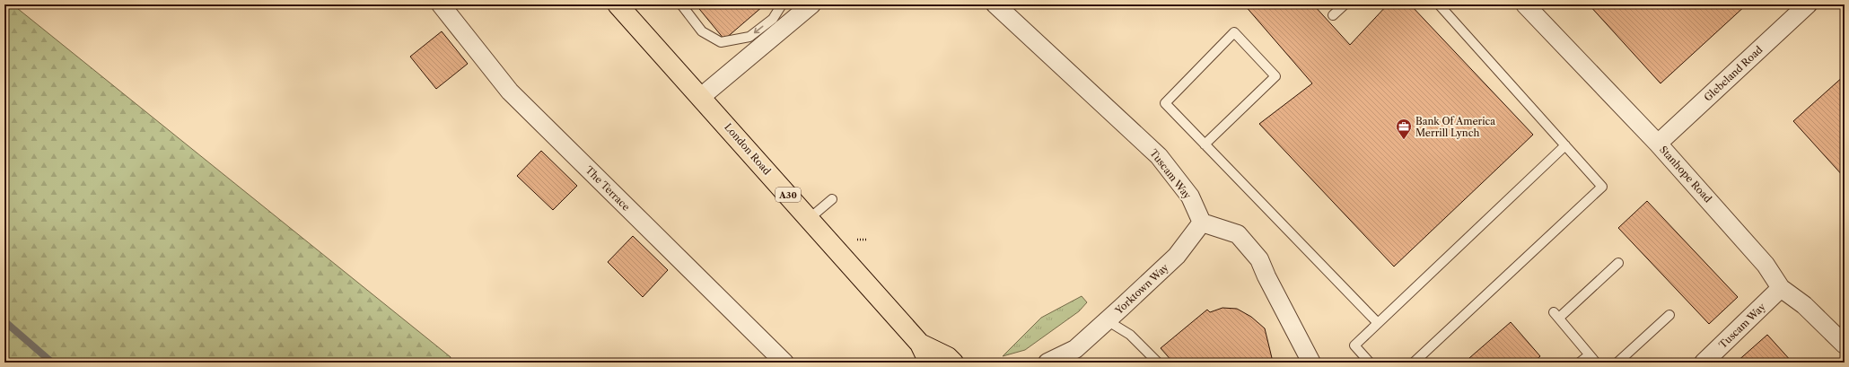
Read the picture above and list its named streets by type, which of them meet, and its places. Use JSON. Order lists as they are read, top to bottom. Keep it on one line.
{"streets":{"main road":["London Road","A30"],"street":["Glebeland Road","Tuscam Way","Stanhope Road","The Terrace","Yorktown Way"]},"crossings":[["Glebeland Road","Stanhope Road"],["Tuscam Way","Stanhope Road"],["Tuscam Way","Yorktown Way"]],"places":{"office":["Bank Of America Merrill Lynch"]}}
